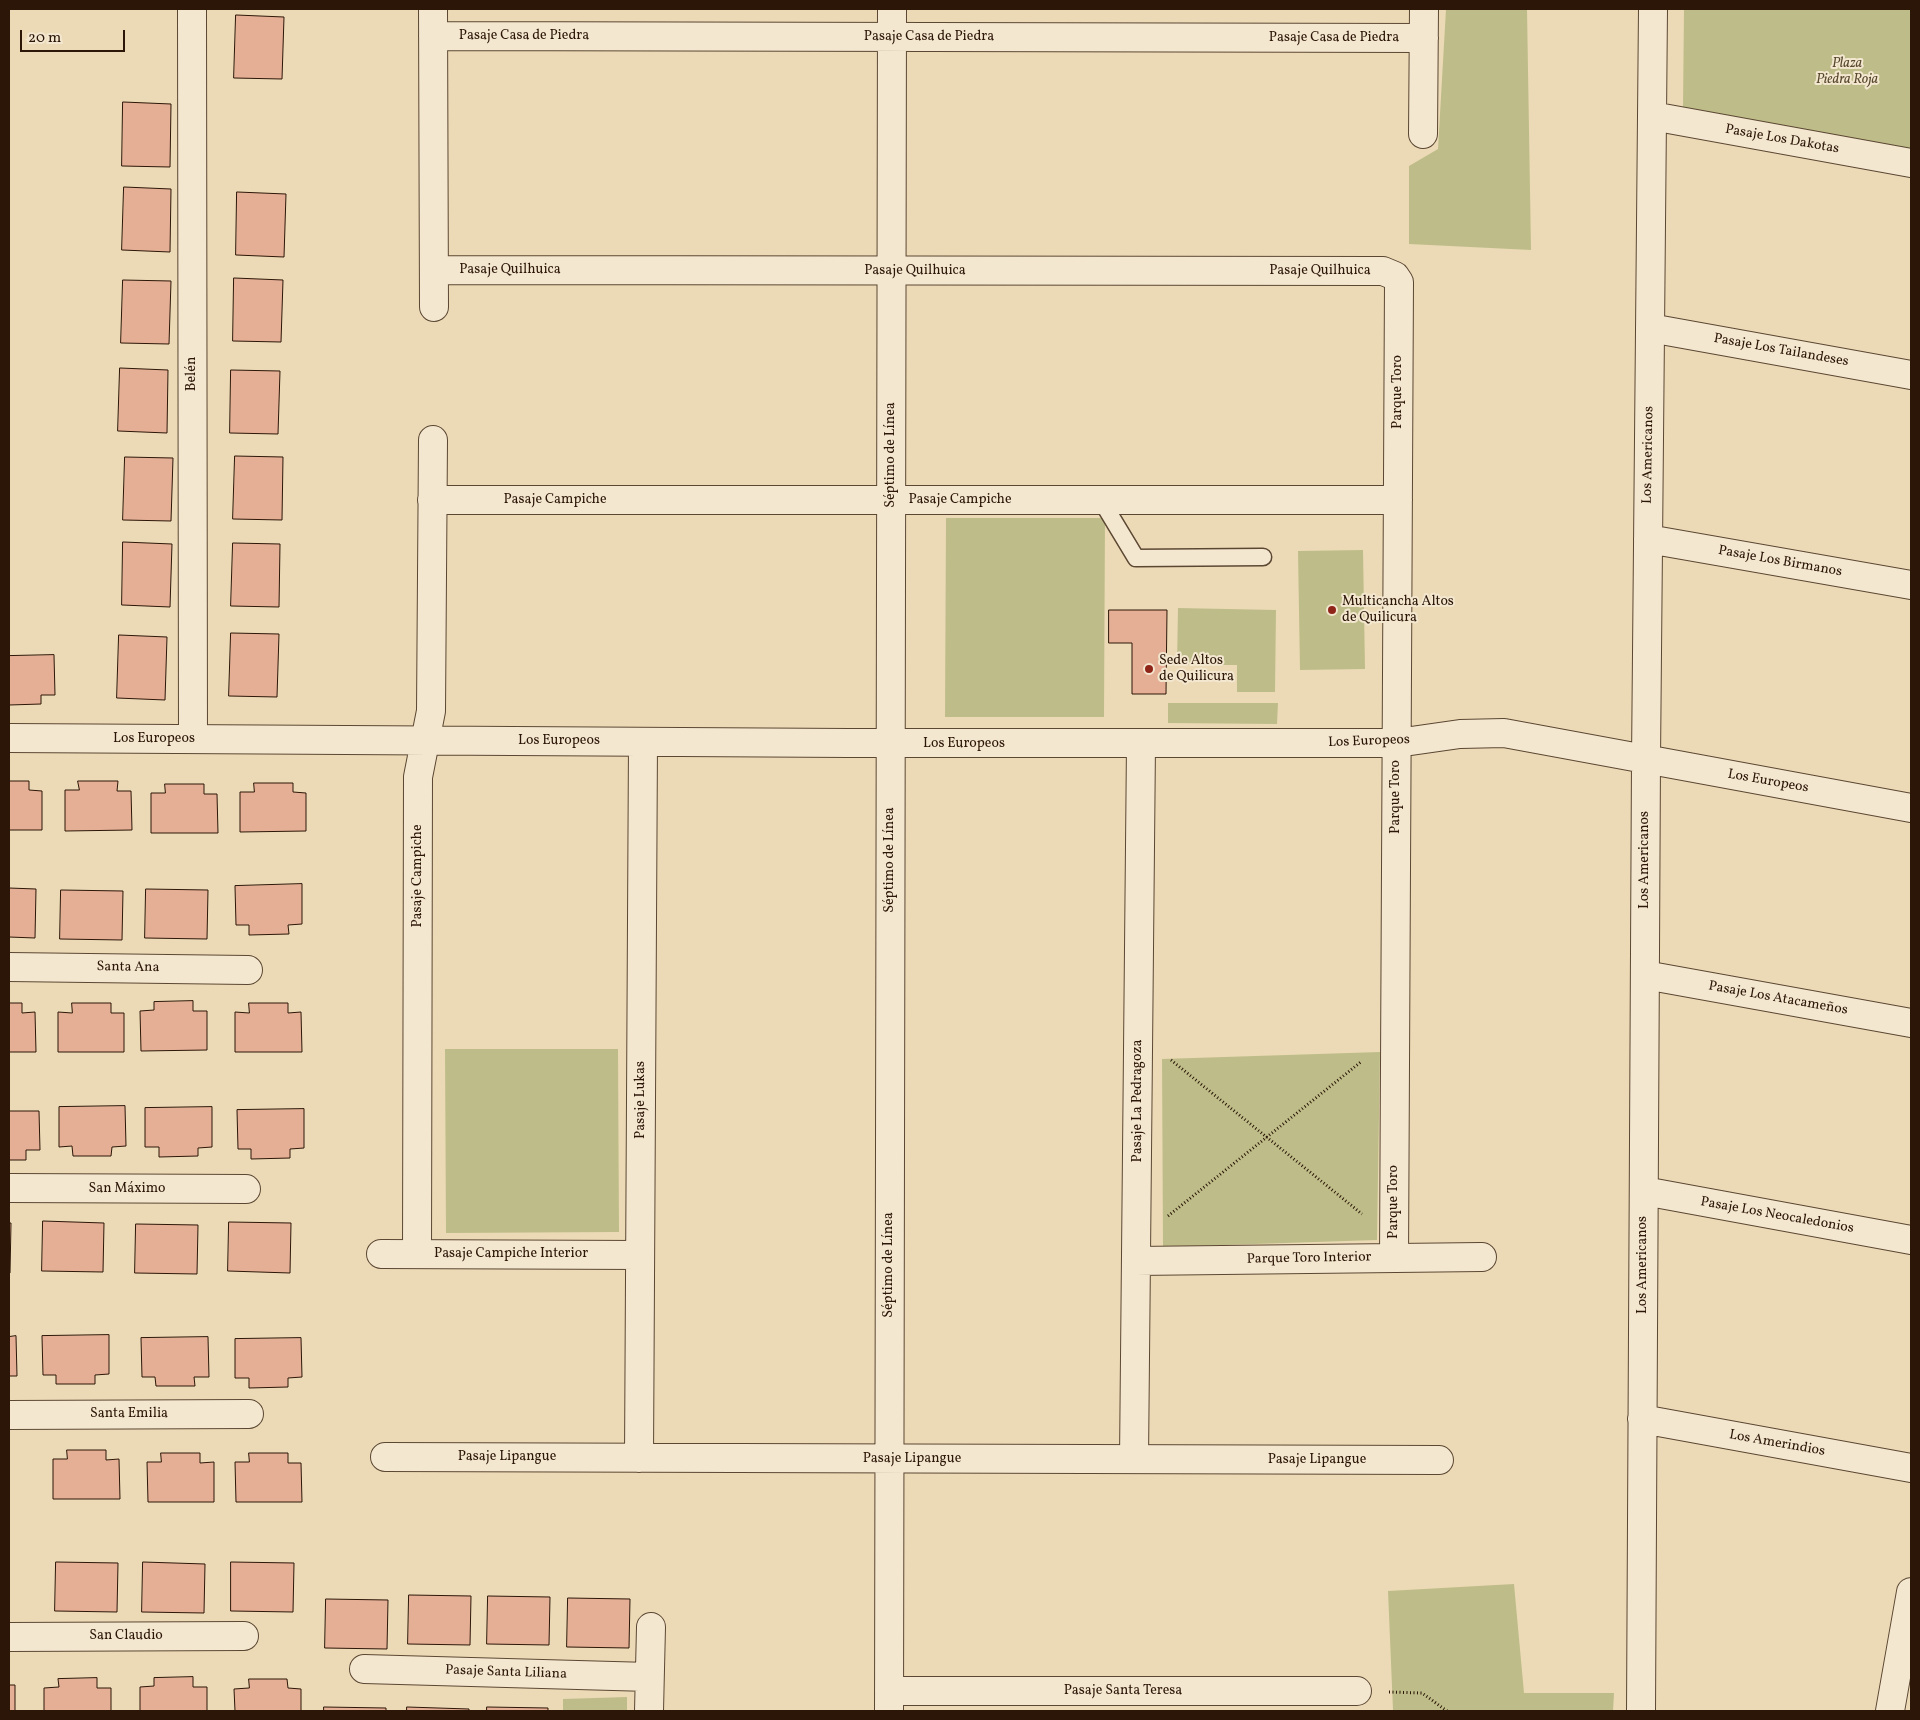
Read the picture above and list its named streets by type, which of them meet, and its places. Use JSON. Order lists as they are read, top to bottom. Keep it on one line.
{"streets":{"street":["Pasaje Casa de Piedra","Pasaje Los Dakotas","Pasaje Quilhuica","Pasaje Los Tailandeses","Belén","Parque Toro","Séptimo de Línea","Los Americanos","Pasaje Campiche","Pasaje Los Birmanos","Los Europeos","Santa Ana","Pasaje Los Atacameños","Pasaje Lukas","Pasaje La Pedragoza","San Máximo","Pasaje Los Neocaledonios","Pasaje Campiche Interior","Parque Toro Interior","Santa Emilia","Los Amerindios","Pasaje Lipangue","San Claudio","Pasaje Santa Liliana","Pasaje Santa Teresa"]},"crossings":[["Pasaje Casa de Piedra","Séptimo de Línea"],["Pasaje Los Dakotas","Los Americanos"],["Pasaje Quilhuica","Parque Toro"],["Pasaje Quilhuica","Séptimo de Línea"],["Pasaje Los Tailandeses","Los Americanos"],["Belén","Los Europeos"],["Parque Toro","Pasaje Campiche"],["Parque Toro","Los Europeos"],["Parque Toro","Parque Toro Interior"],["Séptimo de Línea","Pasaje Campiche"],["Séptimo de Línea","Los Europeos"],["Séptimo de Línea","Pasaje Lipangue"],["Séptimo de Línea","Pasaje Santa Teresa"],["Los Americanos","Pasaje Los Birmanos"],["Los Americanos","Los Europeos"],["Los Americanos","Pasaje Los Atacameños"],["Los Americanos","Pasaje Los Neocaledonios"],["Los Americanos","Los Amerindios"],["Pasaje Campiche","Los Europeos"],["Pasaje Campiche","Pasaje Campiche Interior"],["Los Europeos","Pasaje Lukas"],["Los Europeos","Pasaje La Pedragoza"],["Pasaje Lukas","Pasaje Campiche Interior"],["Pasaje Lukas","Pasaje Lipangue"],["Pasaje La Pedragoza","Parque Toro Interior"],["Pasaje La Pedragoza","Pasaje Lipangue"]],"parks":["Plaza Piedra Roja"],"places":["Multicancha Altos de Quilicura","Sede Altos de Quilicura"],"scale_bar":"20 m"}
